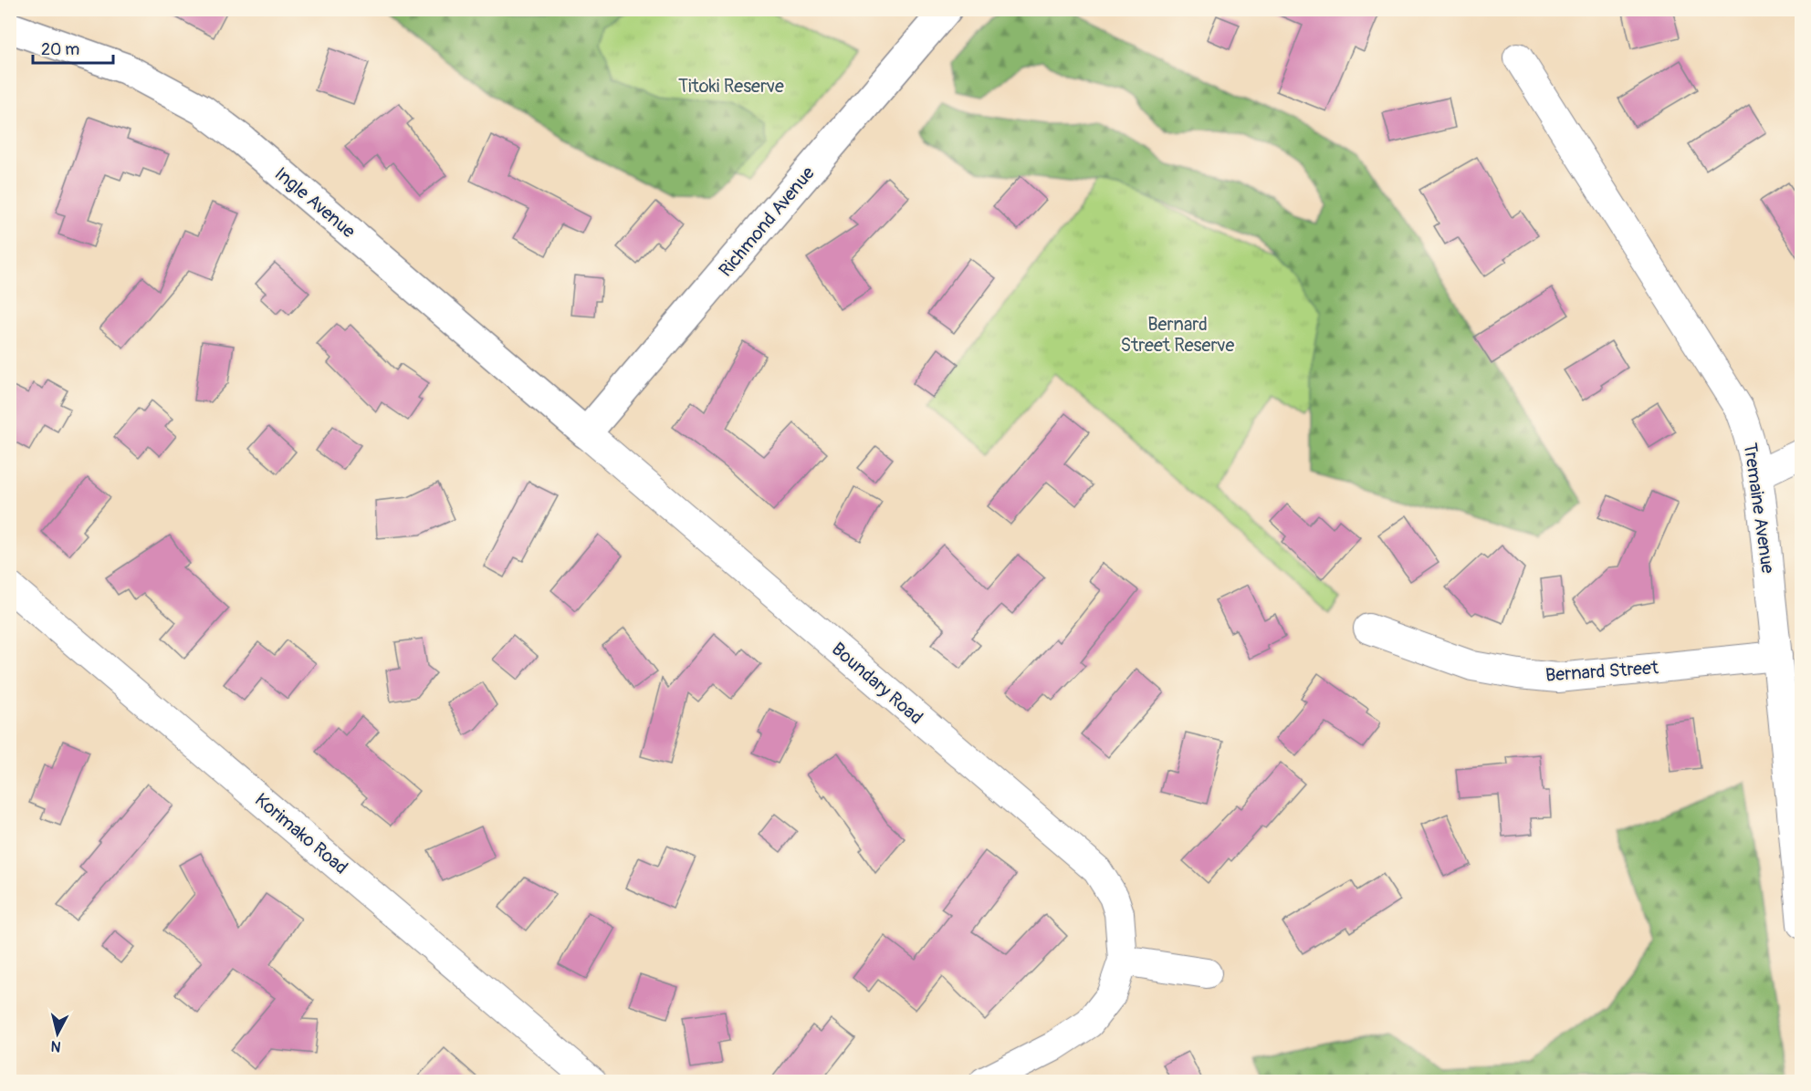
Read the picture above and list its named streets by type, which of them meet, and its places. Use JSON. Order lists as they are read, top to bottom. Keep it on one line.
{"streets":{"street":["Ingle Avenue","Richmond Avenue","Tremaine Avenue","Bernard Street","Boundary Road","Korimako Road"]},"crossings":[["Ingle Avenue","Richmond Avenue"],["Ingle Avenue","Boundary Road"],["Richmond Avenue","Boundary Road"],["Tremaine Avenue","Bernard Street"]],"parks":["Titoki Reserve","Bernard Street Reserve"],"scale_bar":"20 m","north":"bottom"}
